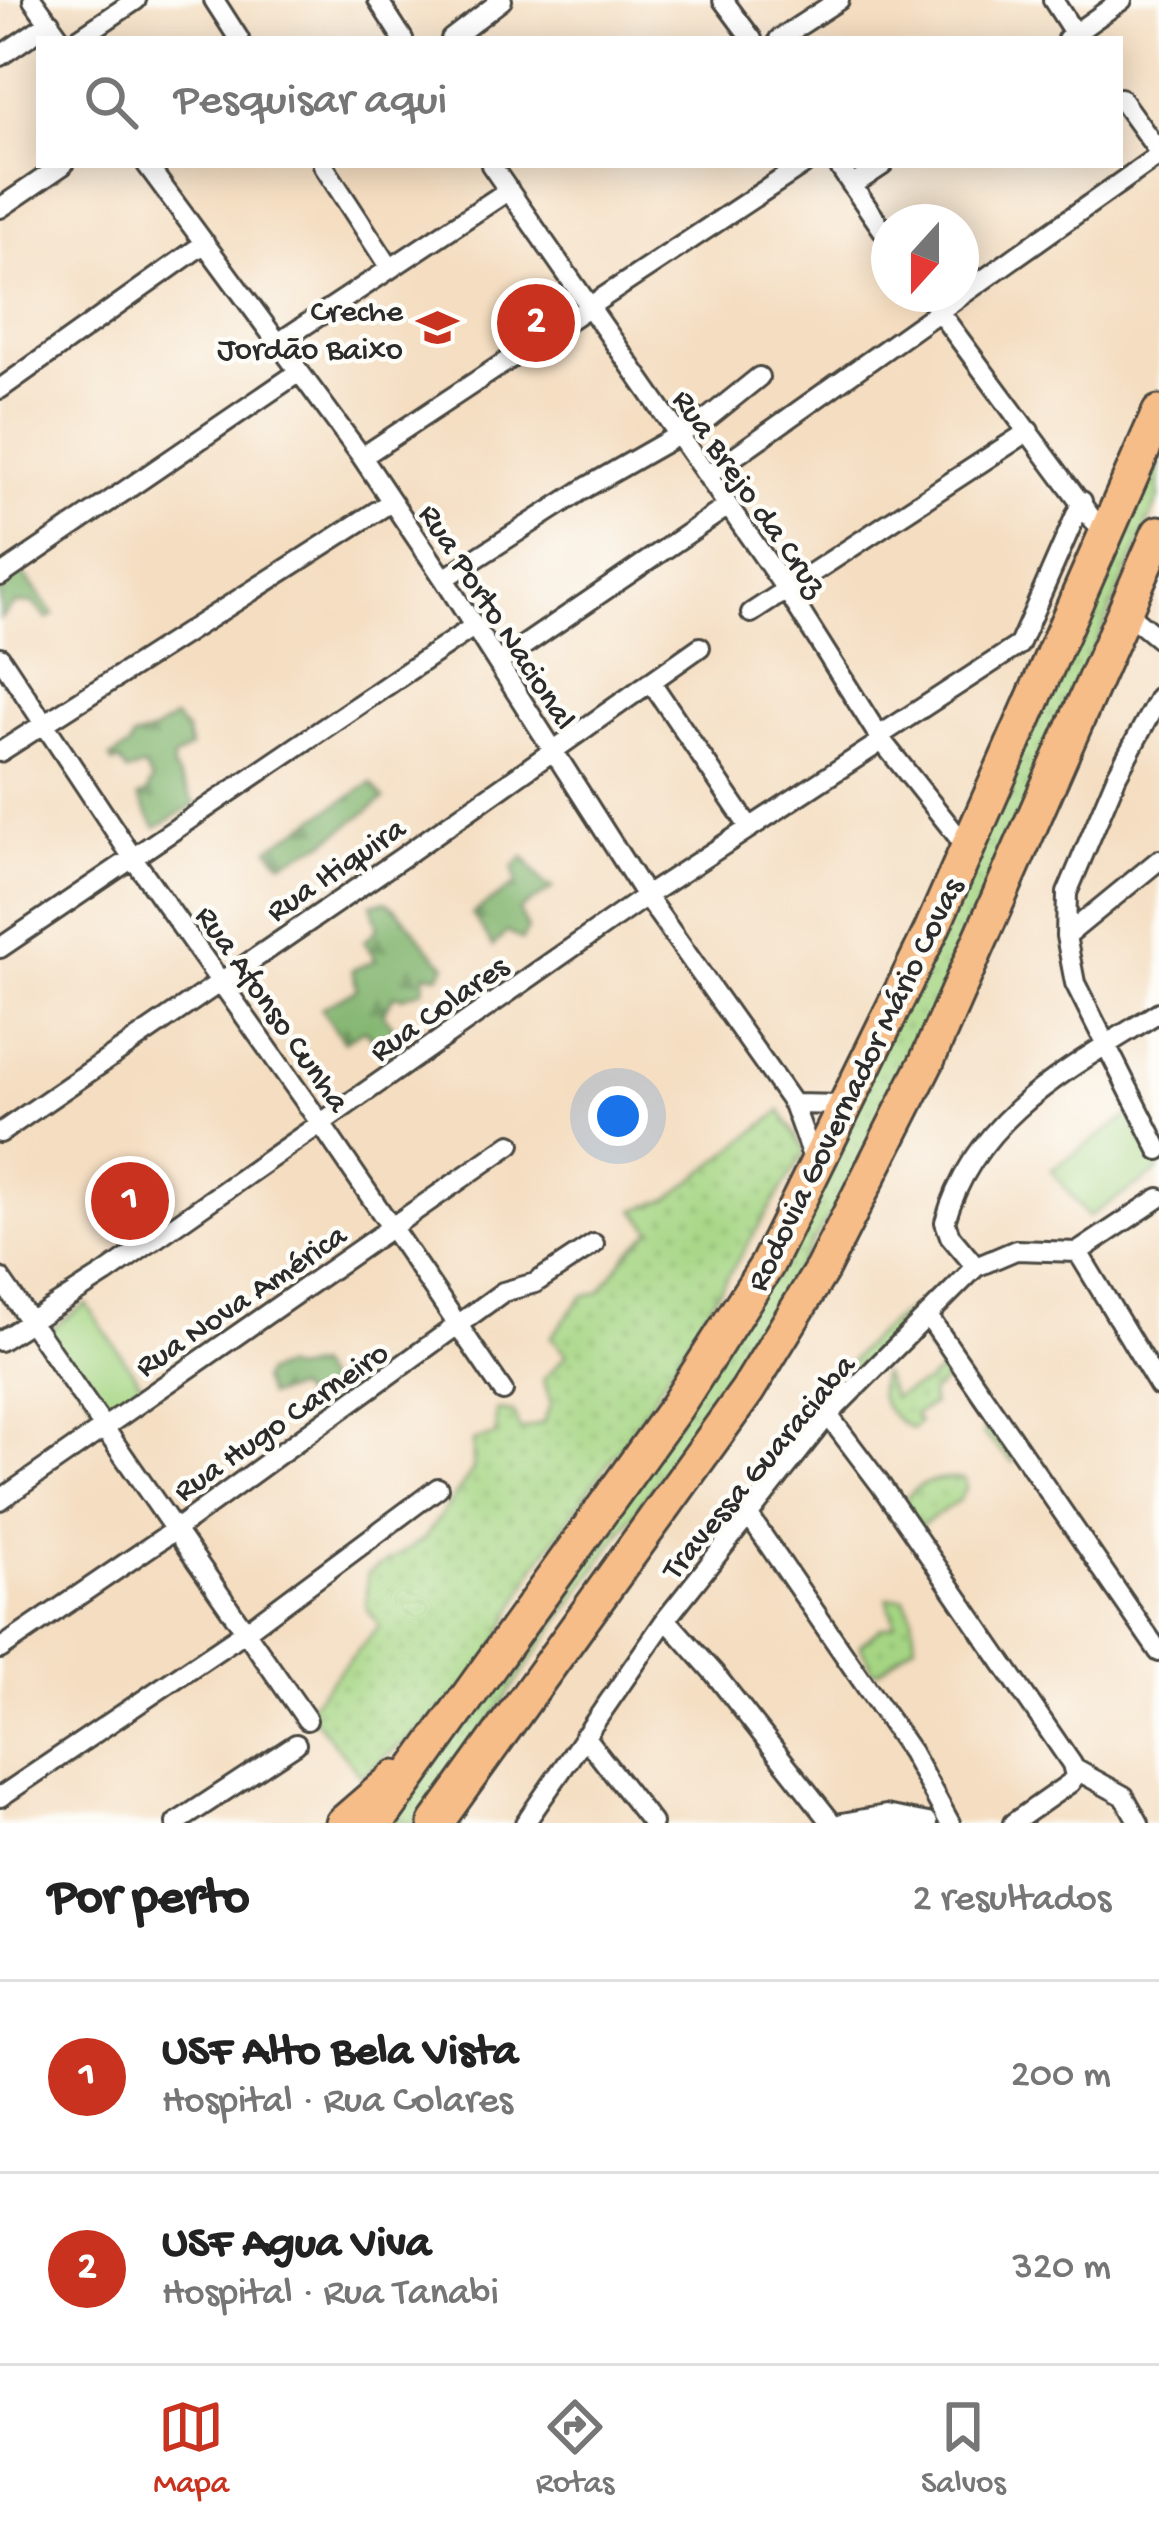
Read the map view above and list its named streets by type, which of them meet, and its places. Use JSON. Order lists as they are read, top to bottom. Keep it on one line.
{"streets":{"highway":["Rodovia Governador Mário Covas"],"street":["Rua Brejo da Cruz","Rua Porto Nacional","Rua Itiquira","Rua Colares","Rua Afonso Cunha","Rua Nova América","Rua Hugo Carneiro","Travessa Guaraciaba"]},"crossings":[["Rua Brejo da Cruz","Rua Colares"],["Rua Brejo da Cruz","Rodovia Governador Mário Covas"],["Rua Porto Nacional","Rua Itiquira"],["Rua Porto Nacional","Rua Colares"],["Rua Porto Nacional","Rodovia Governador Mário Covas"],["Rua Itiquira","Rua Afonso Cunha"],["Rua Colares","Rua Afonso Cunha"],["Rua Afonso Cunha","Rua Nova América"],["Rua Afonso Cunha","Rua Hugo Carneiro"]],"places":{"school or university":["Creche Jordão Baixo"]},"north":"bottom","page":{"search":"Pesquisar aqui","pins":["2","1"],"heading":["Por perto","2 resultados"],"list":[{"mark":"1","name":"USF Alto Bela Vista","note":"Hospital · Rua Colares","value":"200 m"},{"mark":"2","name":"USF Agua Viva","note":"Hospital · Rua Tanabi","value":"320 m"}],"nav":["Mapa","Rotas","Salvos"]}}
